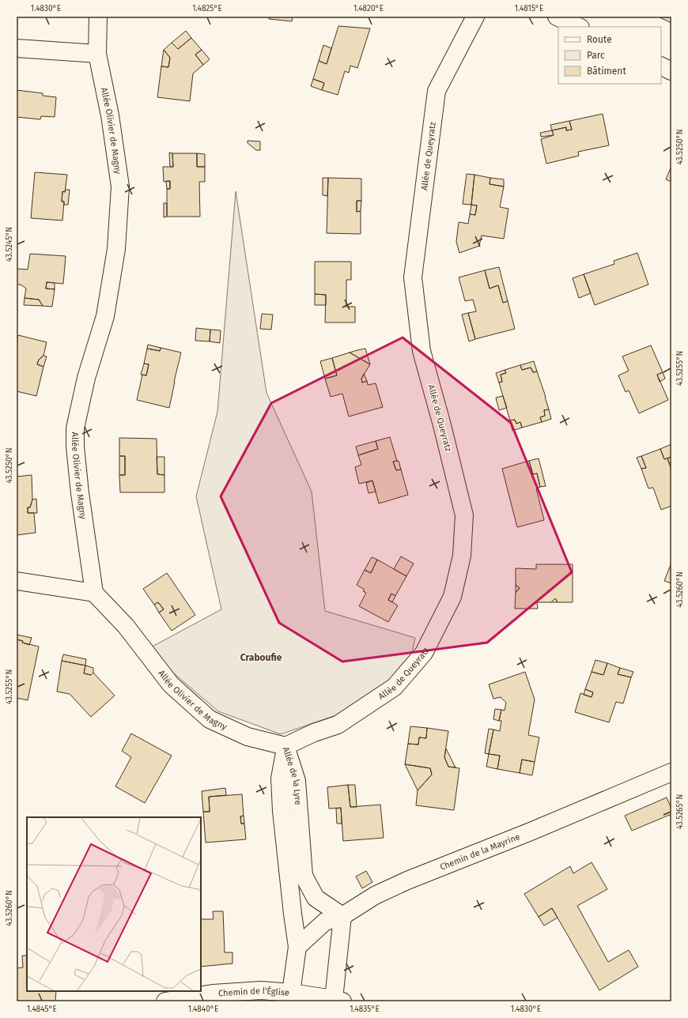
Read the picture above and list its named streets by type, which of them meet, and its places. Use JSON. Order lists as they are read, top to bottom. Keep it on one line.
{"streets":{"street":["Allée Olivier de Magny","Allée de Queyratz","Allée de la Lyre","Chemin de la Mayrine","Chemin de l'Église"]},"crossings":[["Allée Olivier de Magny","Allée de Queyratz"],["Allée Olivier de Magny","Allée de la Lyre"],["Allée de Queyratz","Allée de la Lyre"],["Allée de la Lyre","Chemin de la Mayrine"],["Allée de la Lyre","Chemin de l'Église"]],"districts":["Craboufie"],"legend":["Route","Parc","Bâtiment"],"coordinates":["1.4830°E","1.4825°E","1.4820°E","1.4815°E","43.5250°N","43.5245°N","43.5255°N","43.5260°N","43.5265°N","1.4845°E","1.4840°E","1.4835°E"]}
